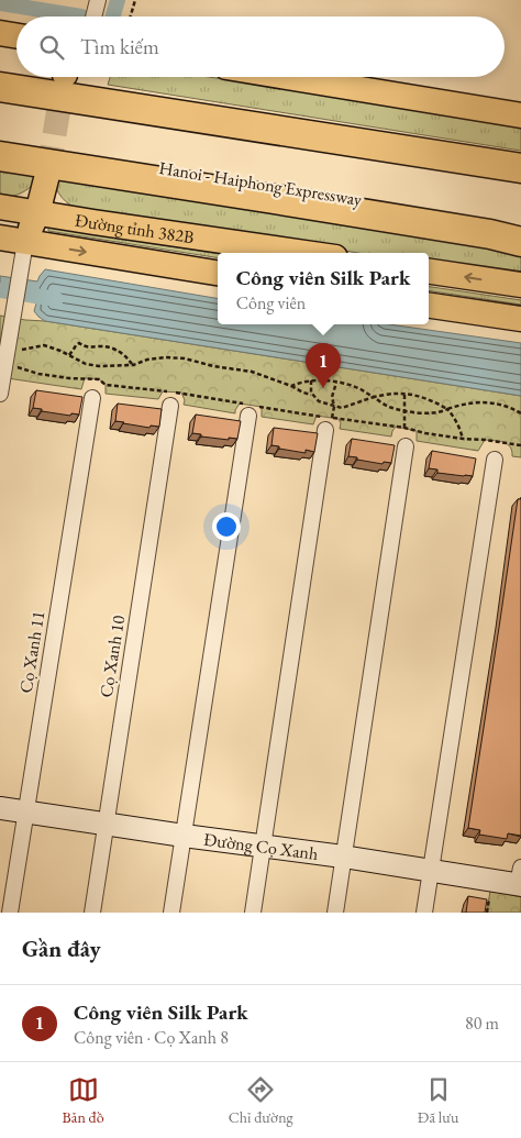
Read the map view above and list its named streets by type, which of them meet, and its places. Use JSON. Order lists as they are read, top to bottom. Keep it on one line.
{"streets":{"highway":["Hanoi - Haiphong Expressway"],"main road":["Đường tỉnh 382B"],"street":["Cọ Xanh 11","Cọ Xanh 10","Đường Cọ Xanh"]},"crossings":[["Cọ Xanh 11","Đường Cọ Xanh"],["Cọ Xanh 10","Đường Cọ Xanh"]],"page":{"search":"Tìm kiếm","popup":["Công viên Silk Park","Công viên"],"pins":"1","heading":"Gần đây","list":[{"mark":"1","name":"Công viên Silk Park","note":"Công viên · Cọ Xanh 8","value":"80 m"}],"nav":["Bản đồ","Chỉ đường","Đã lưu"]}}
